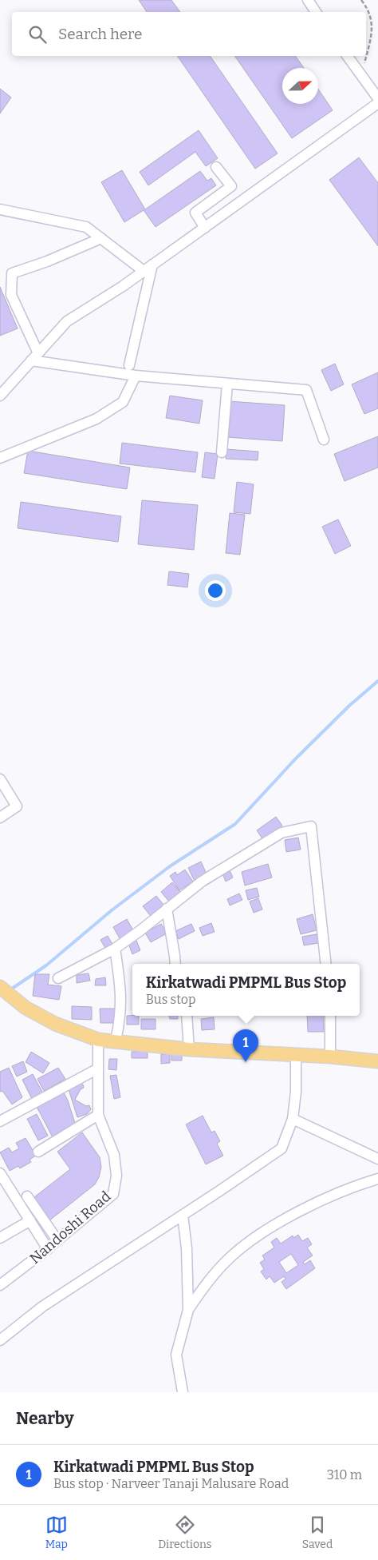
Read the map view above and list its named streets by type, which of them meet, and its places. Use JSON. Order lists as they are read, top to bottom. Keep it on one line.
{"streets":{"street":["Nandoshi Road"]},"north":"right","page":{"search":"Search here","popup":["Kirkatwadi PMPML Bus Stop","Bus stop"],"pins":"1","heading":"Nearby","list":[{"mark":"1","name":"Kirkatwadi PMPML Bus Stop","note":"Bus stop · Narveer Tanaji Malusare Road","value":"310 m"}],"nav":["Map","Directions","Saved"]}}
